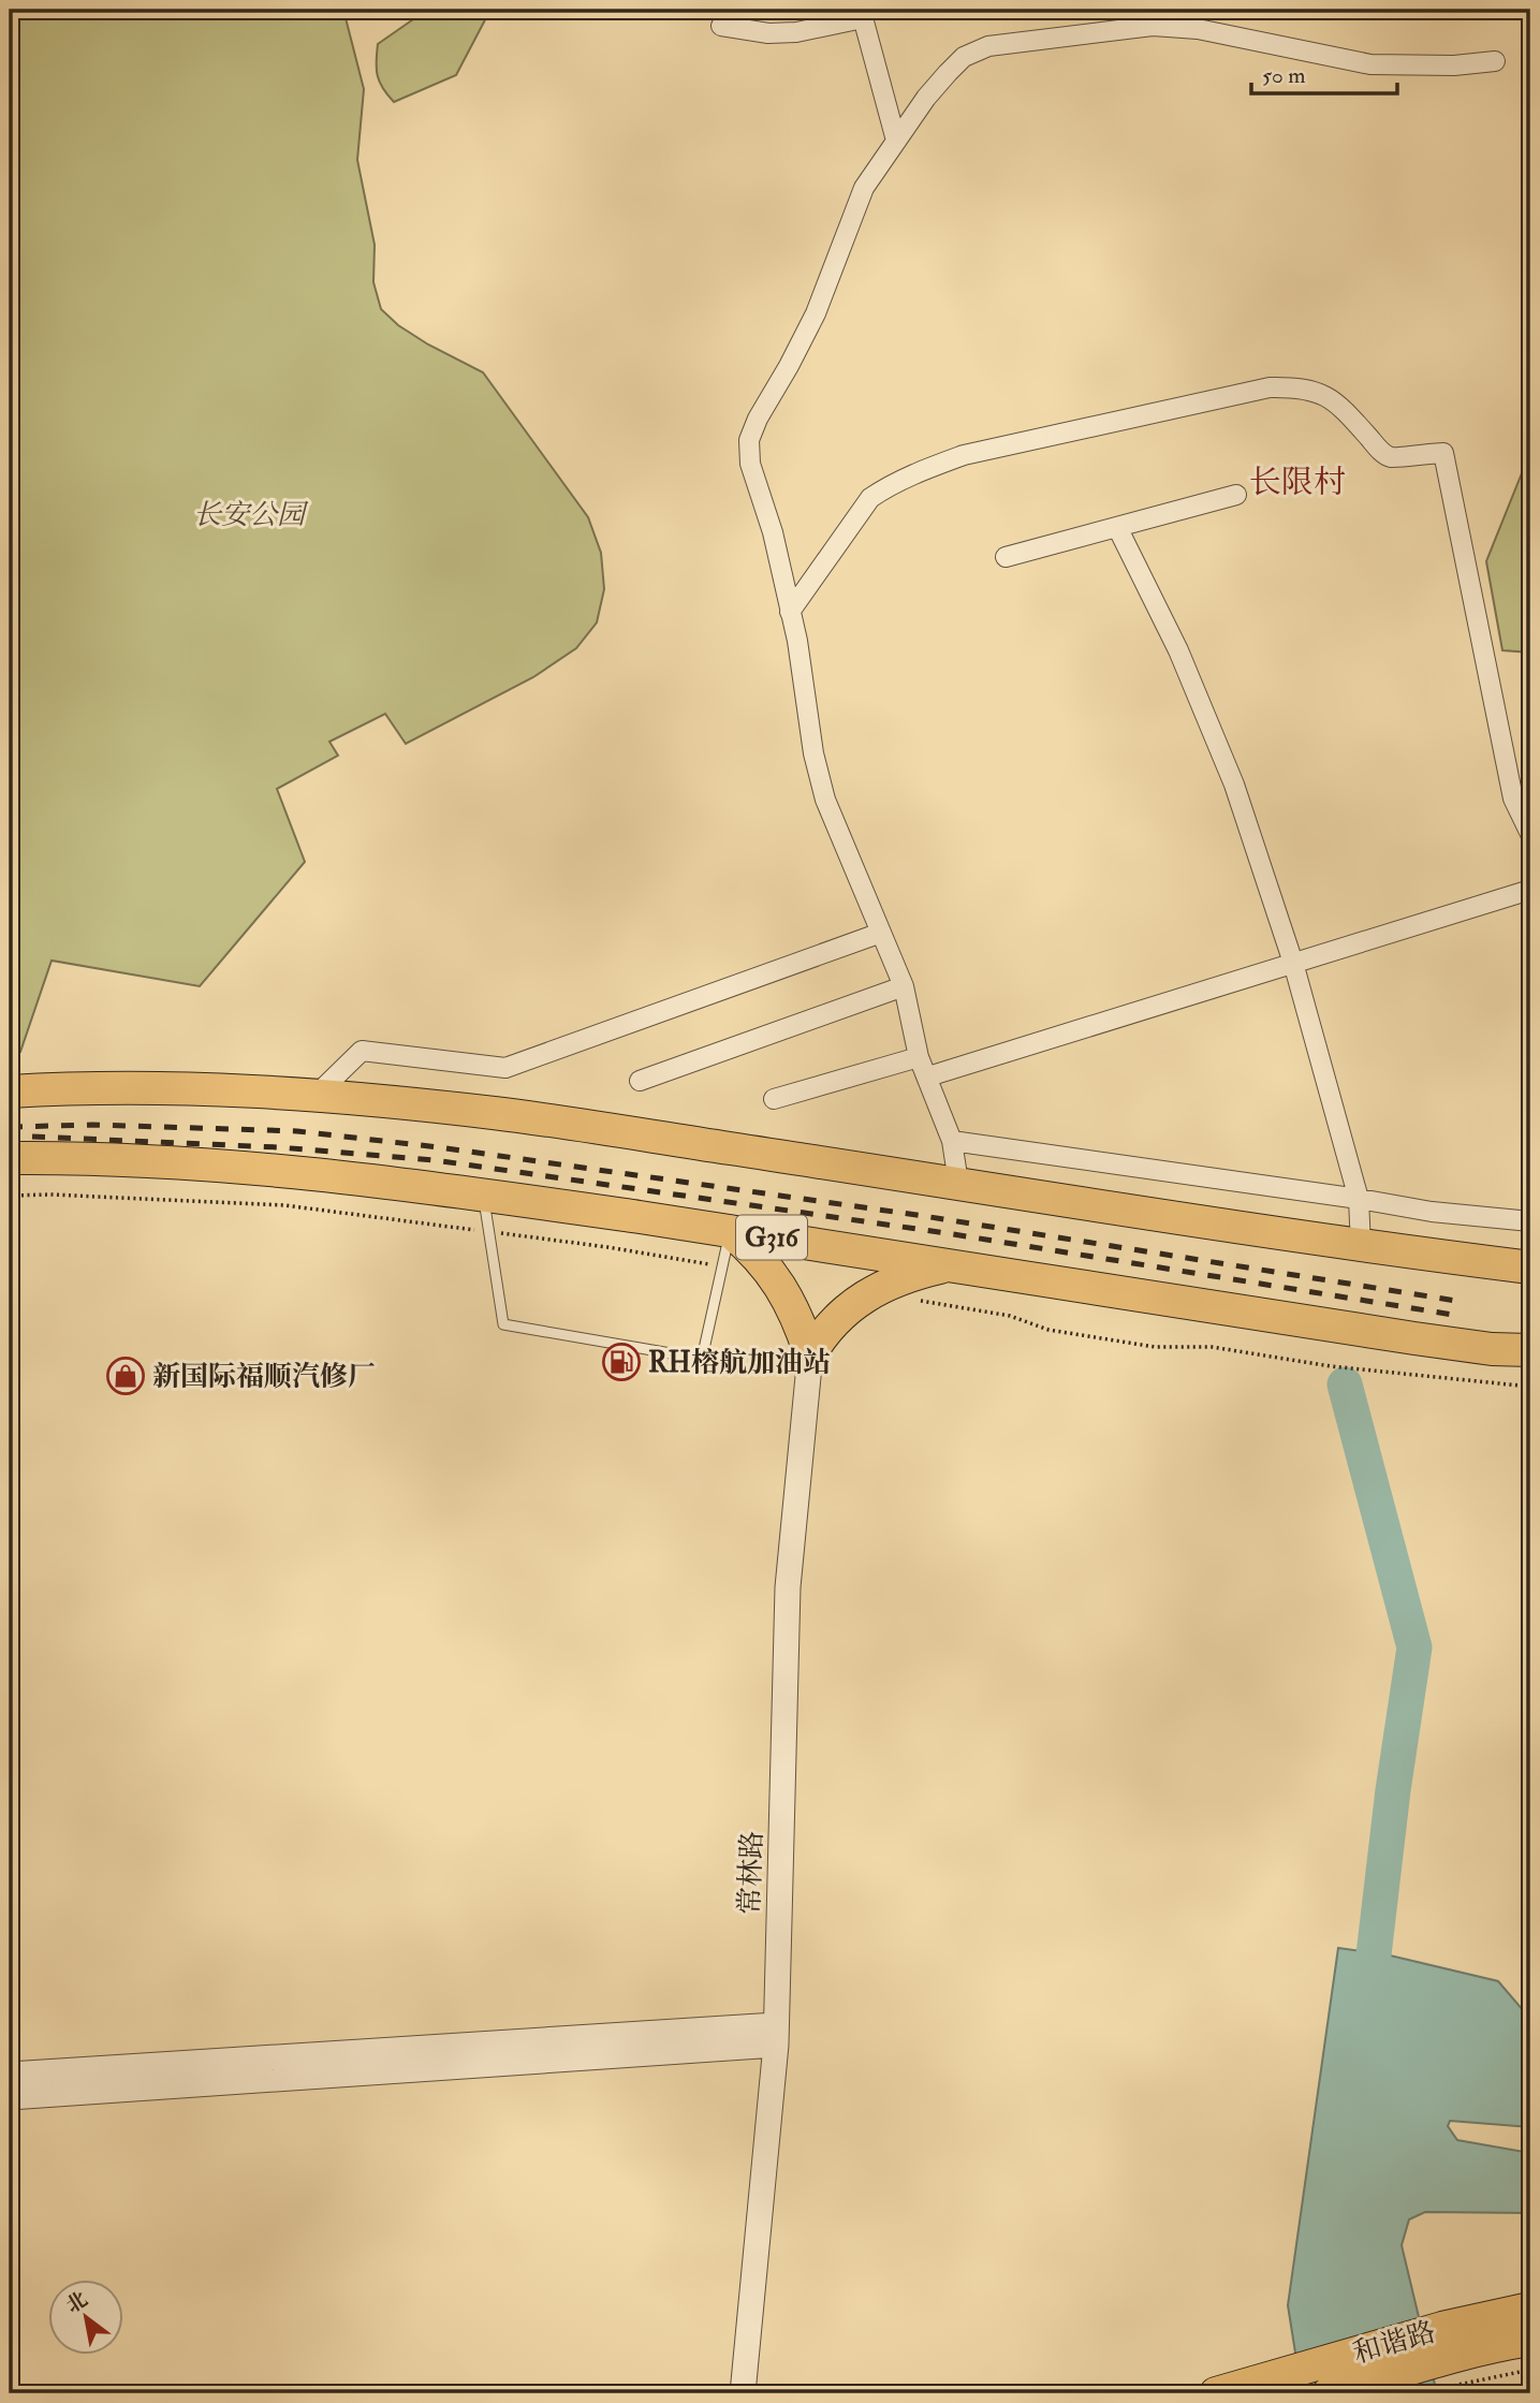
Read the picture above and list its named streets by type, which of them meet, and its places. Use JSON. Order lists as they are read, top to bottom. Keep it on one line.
{"streets":{"main road":["G316","和谐路"],"street":["常林路"]},"districts":["长限村"],"parks":["长安公园"],"places":{"fuel station":["RH榕航加油站"],"shop":["新国际福顺汽修厂"]},"scale_bar":"50 m","north":"top left"}
